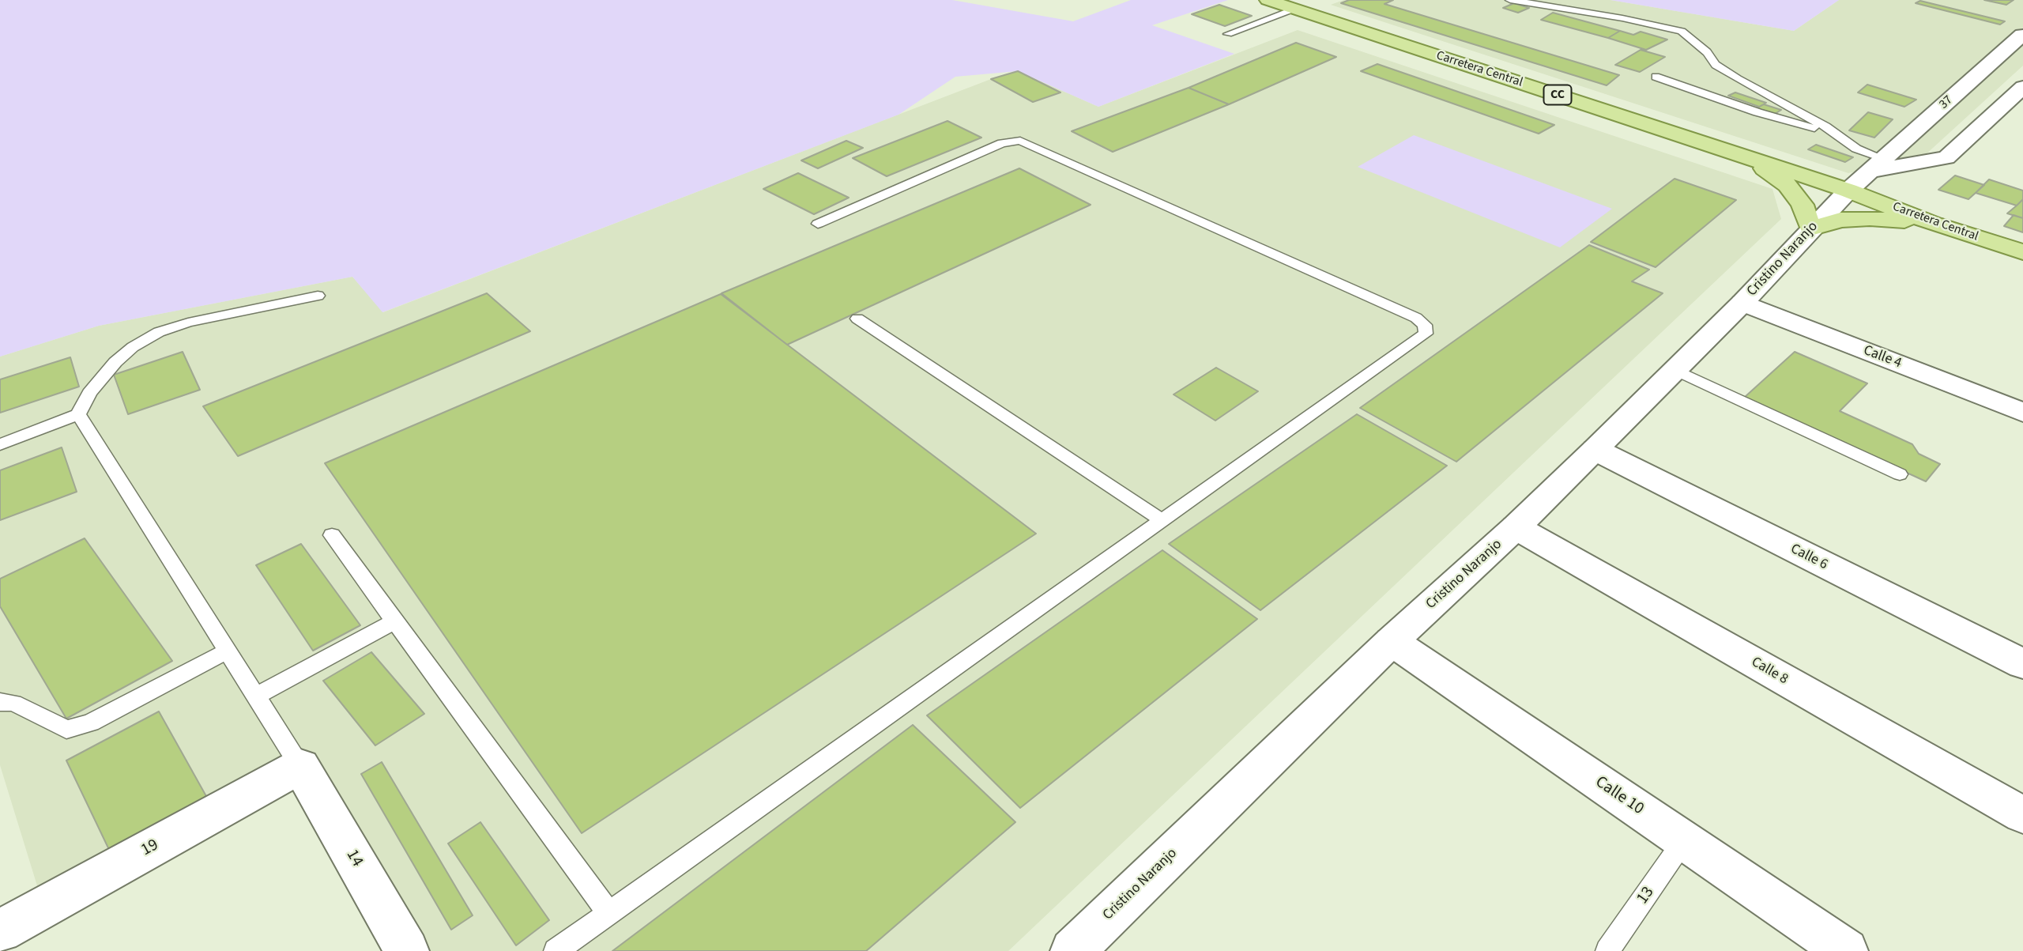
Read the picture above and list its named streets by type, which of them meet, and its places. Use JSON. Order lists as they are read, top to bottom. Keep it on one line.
{"streets":{"main road":["Carretera Central","CC"],"street":["37","Cristino Naranjo","Calle 4","Calle 6","Calle 8","Calle 10","19","14"],"lane":["13"]},"crossings":[["Carretera Central","37"],["Carretera Central","Cristino Naranjo"],["37","Cristino Naranjo"],["Cristino Naranjo","Calle 4"],["Cristino Naranjo","Calle 6"],["Cristino Naranjo","Calle 8"],["Cristino Naranjo","Calle 10"],["Calle 10","13"],["19","14"]]}
